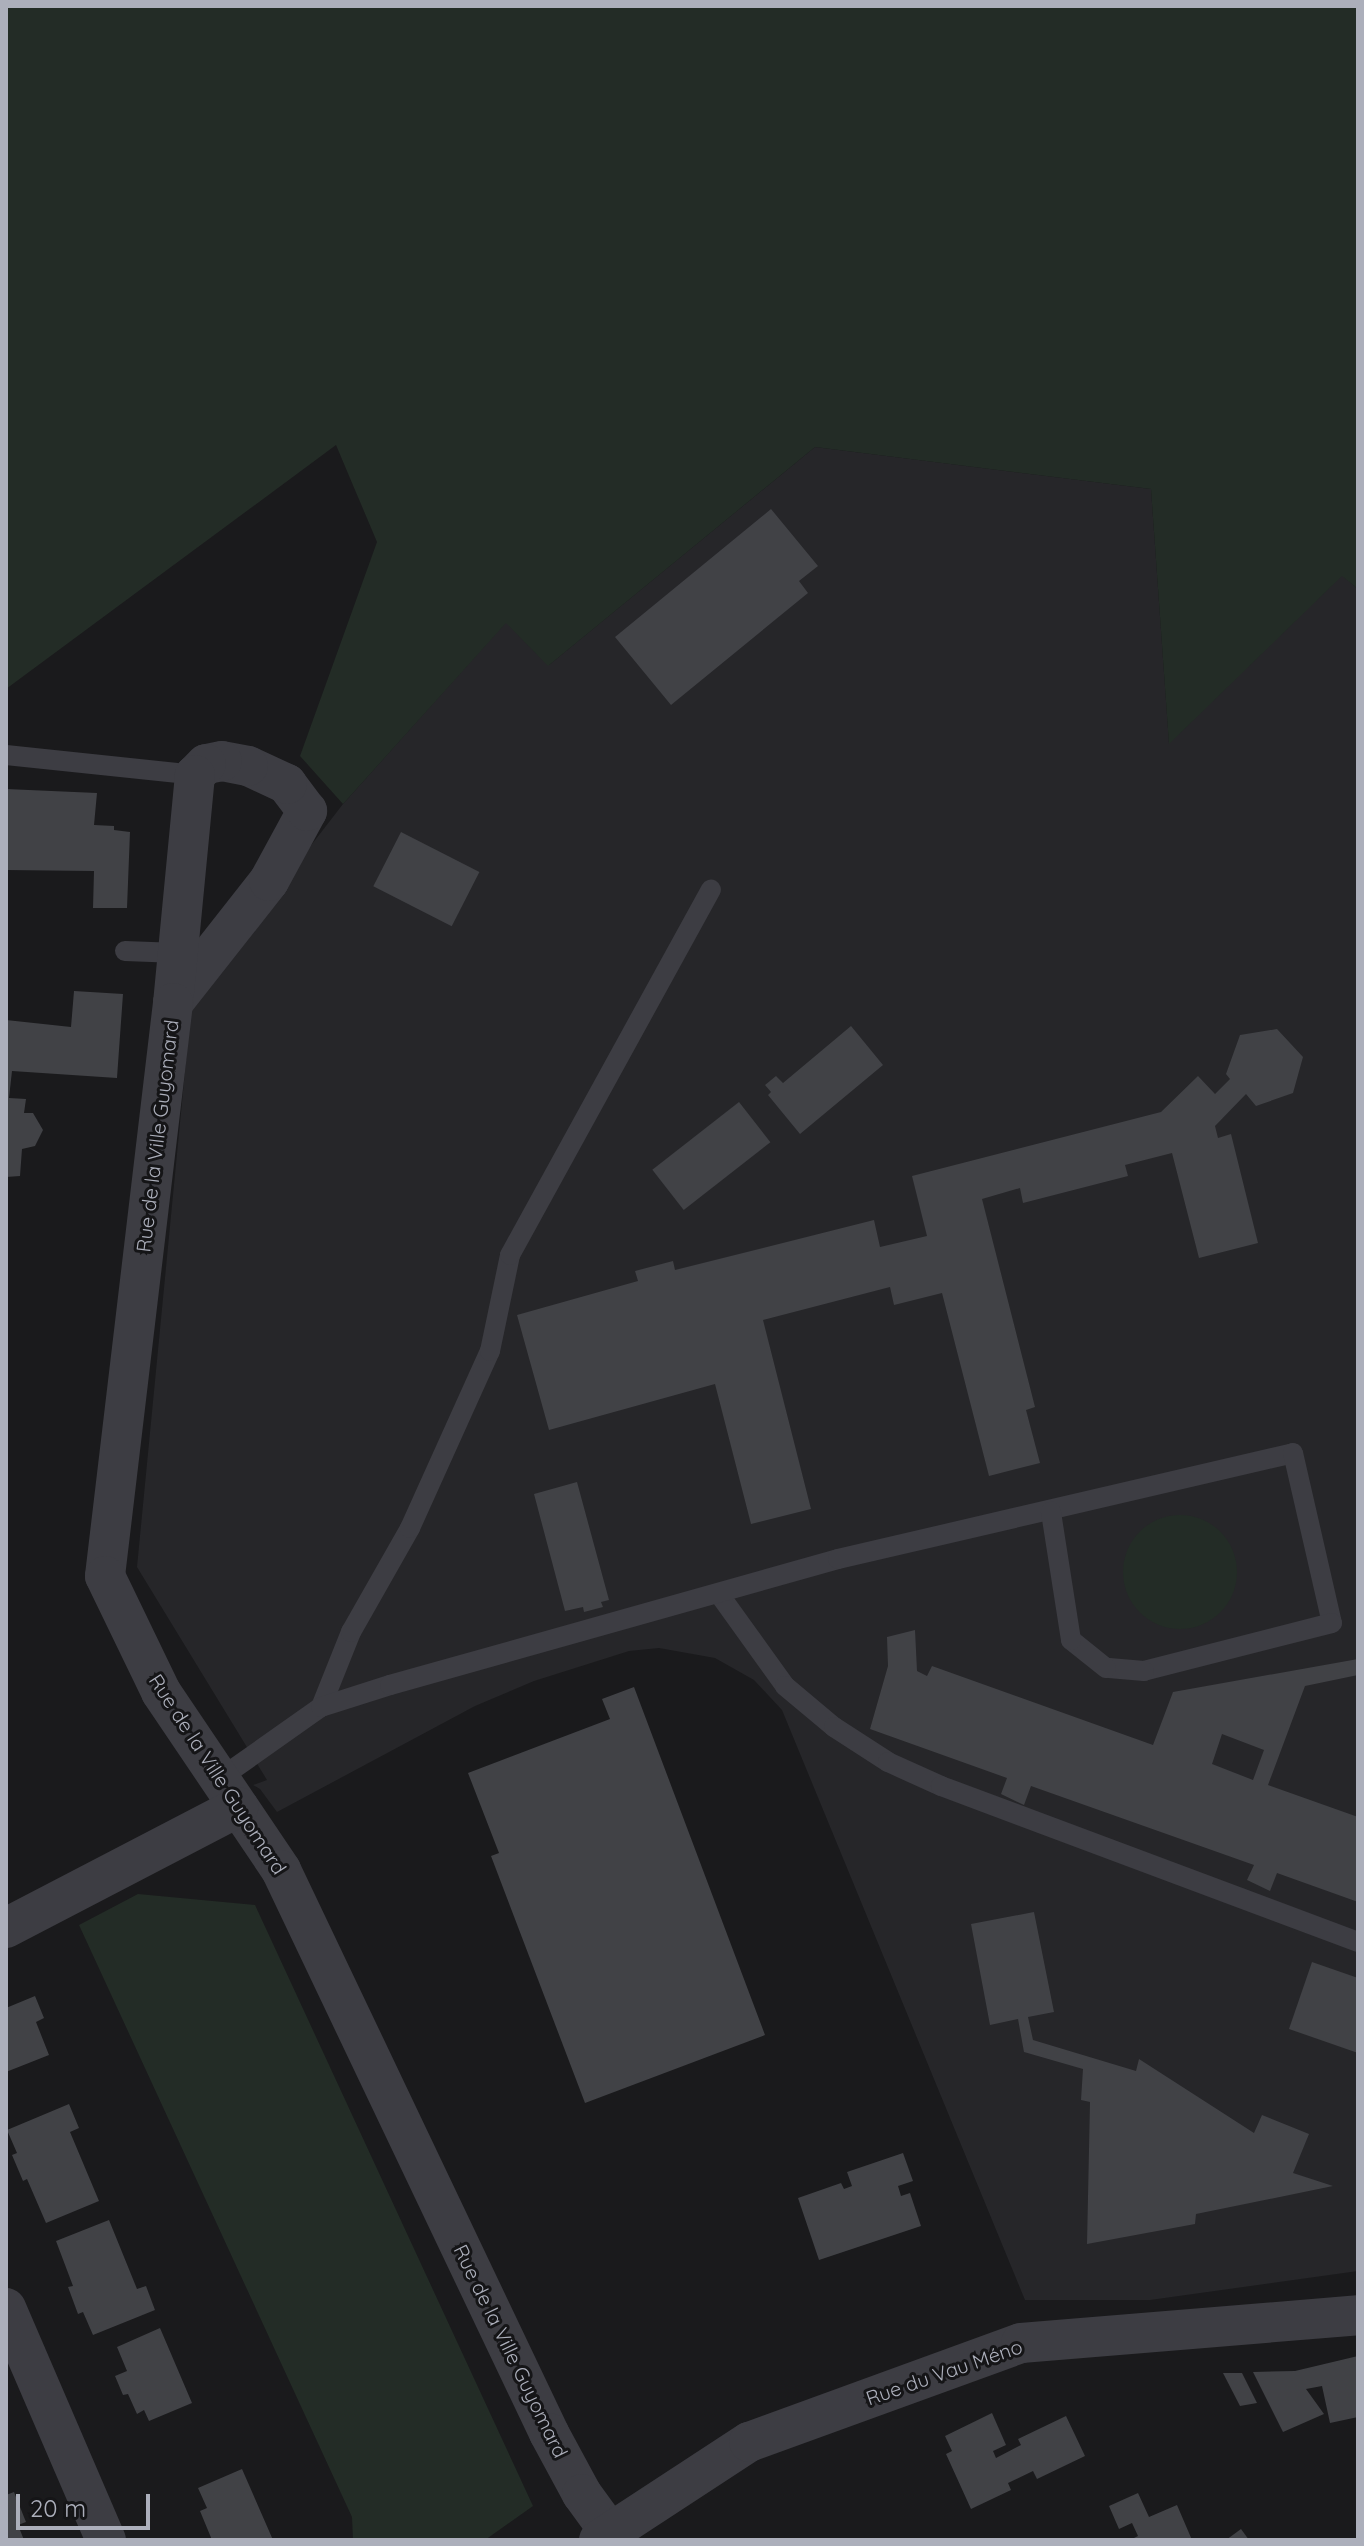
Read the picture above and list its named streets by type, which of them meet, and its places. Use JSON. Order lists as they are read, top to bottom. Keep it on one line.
{"streets":{"street":["Rue de la Ville Guyomard","Rue du Vau Méno"]},"crossings":[["Rue de la Ville Guyomard","Rue du Vau Méno"]],"scale_bar":"20 m"}
